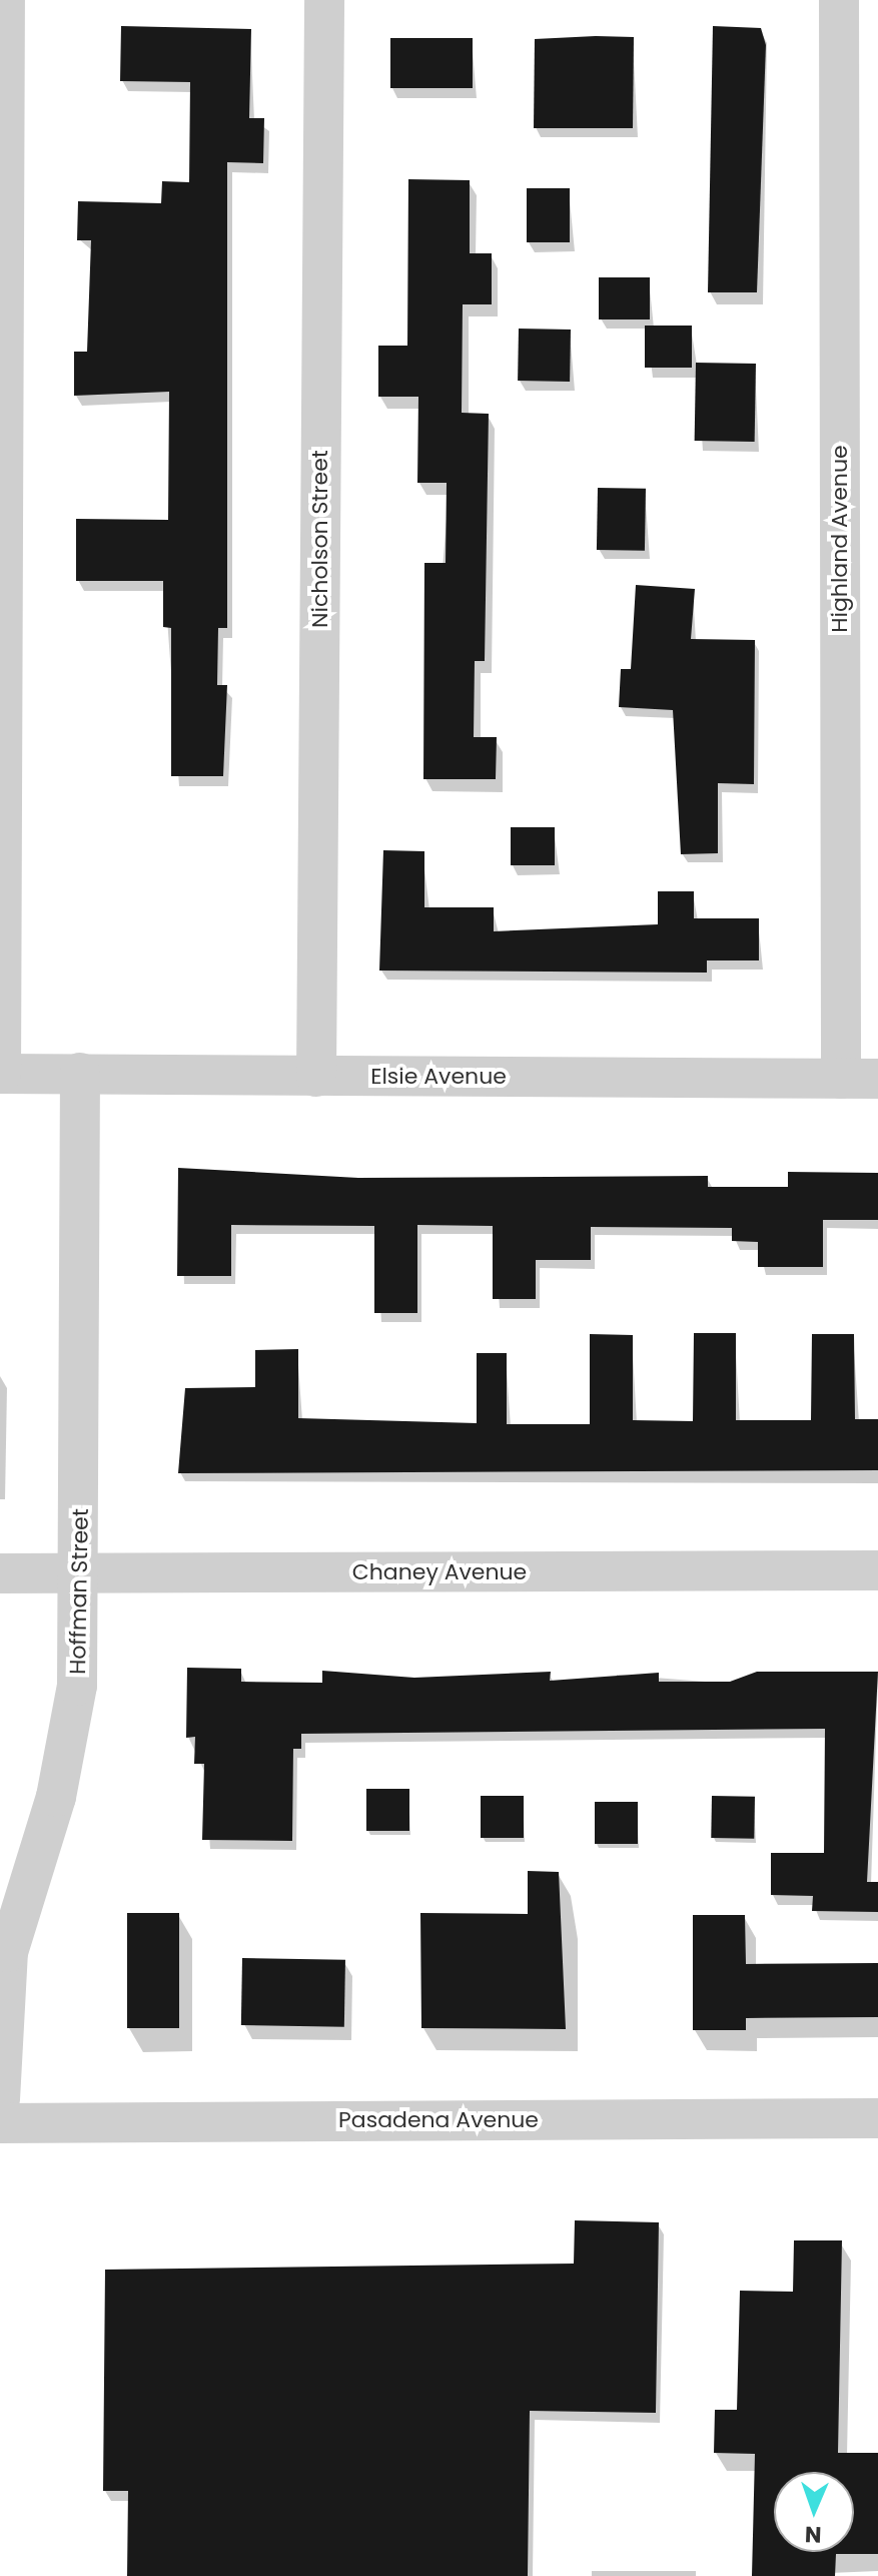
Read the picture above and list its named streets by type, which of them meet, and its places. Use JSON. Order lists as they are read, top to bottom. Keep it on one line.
{"streets":{"street":["Nicholson Street","Highland Avenue","Elsie Avenue","Chaney Avenue","Hoffman Street","Pasadena Avenue"]},"crossings":[["Nicholson Street","Elsie Avenue"],["Highland Avenue","Elsie Avenue"],["Elsie Avenue","Hoffman Street"],["Chaney Avenue","Hoffman Street"]],"north":"bottom"}
